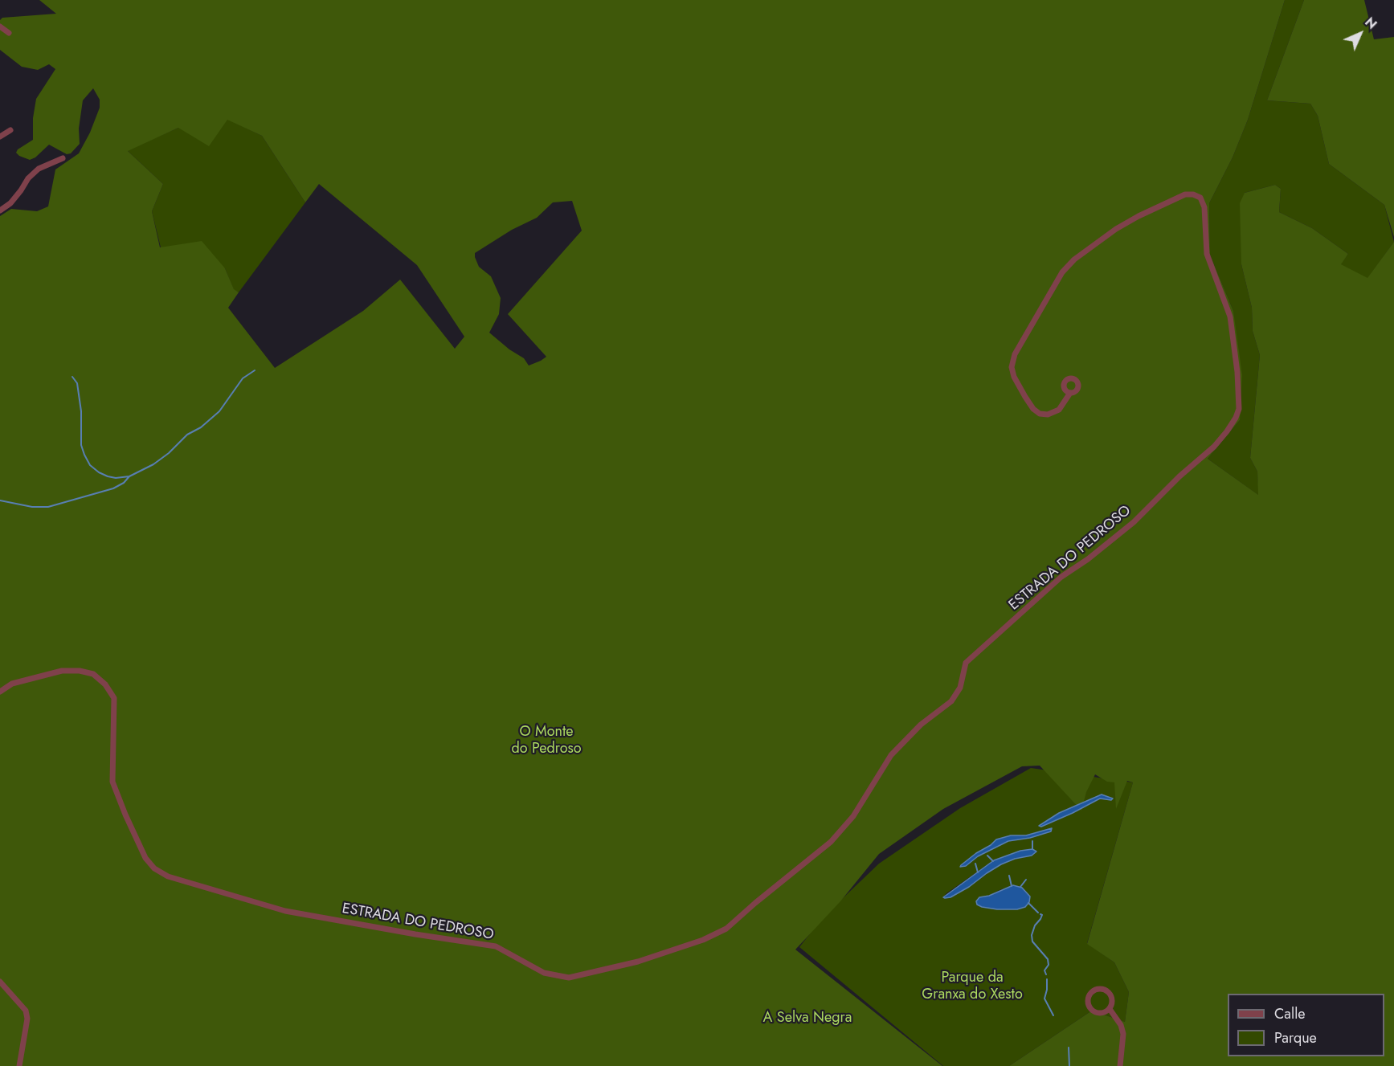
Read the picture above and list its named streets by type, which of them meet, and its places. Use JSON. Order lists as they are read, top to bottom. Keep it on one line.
{"streets":{"street":["ESTRADA DO PEDROSO"]},"parks":["O Monte do Pedroso","Parque da Granxa do Xesto","A Selva Negra"],"legend":["Calle","Parque"],"north":"top right"}
